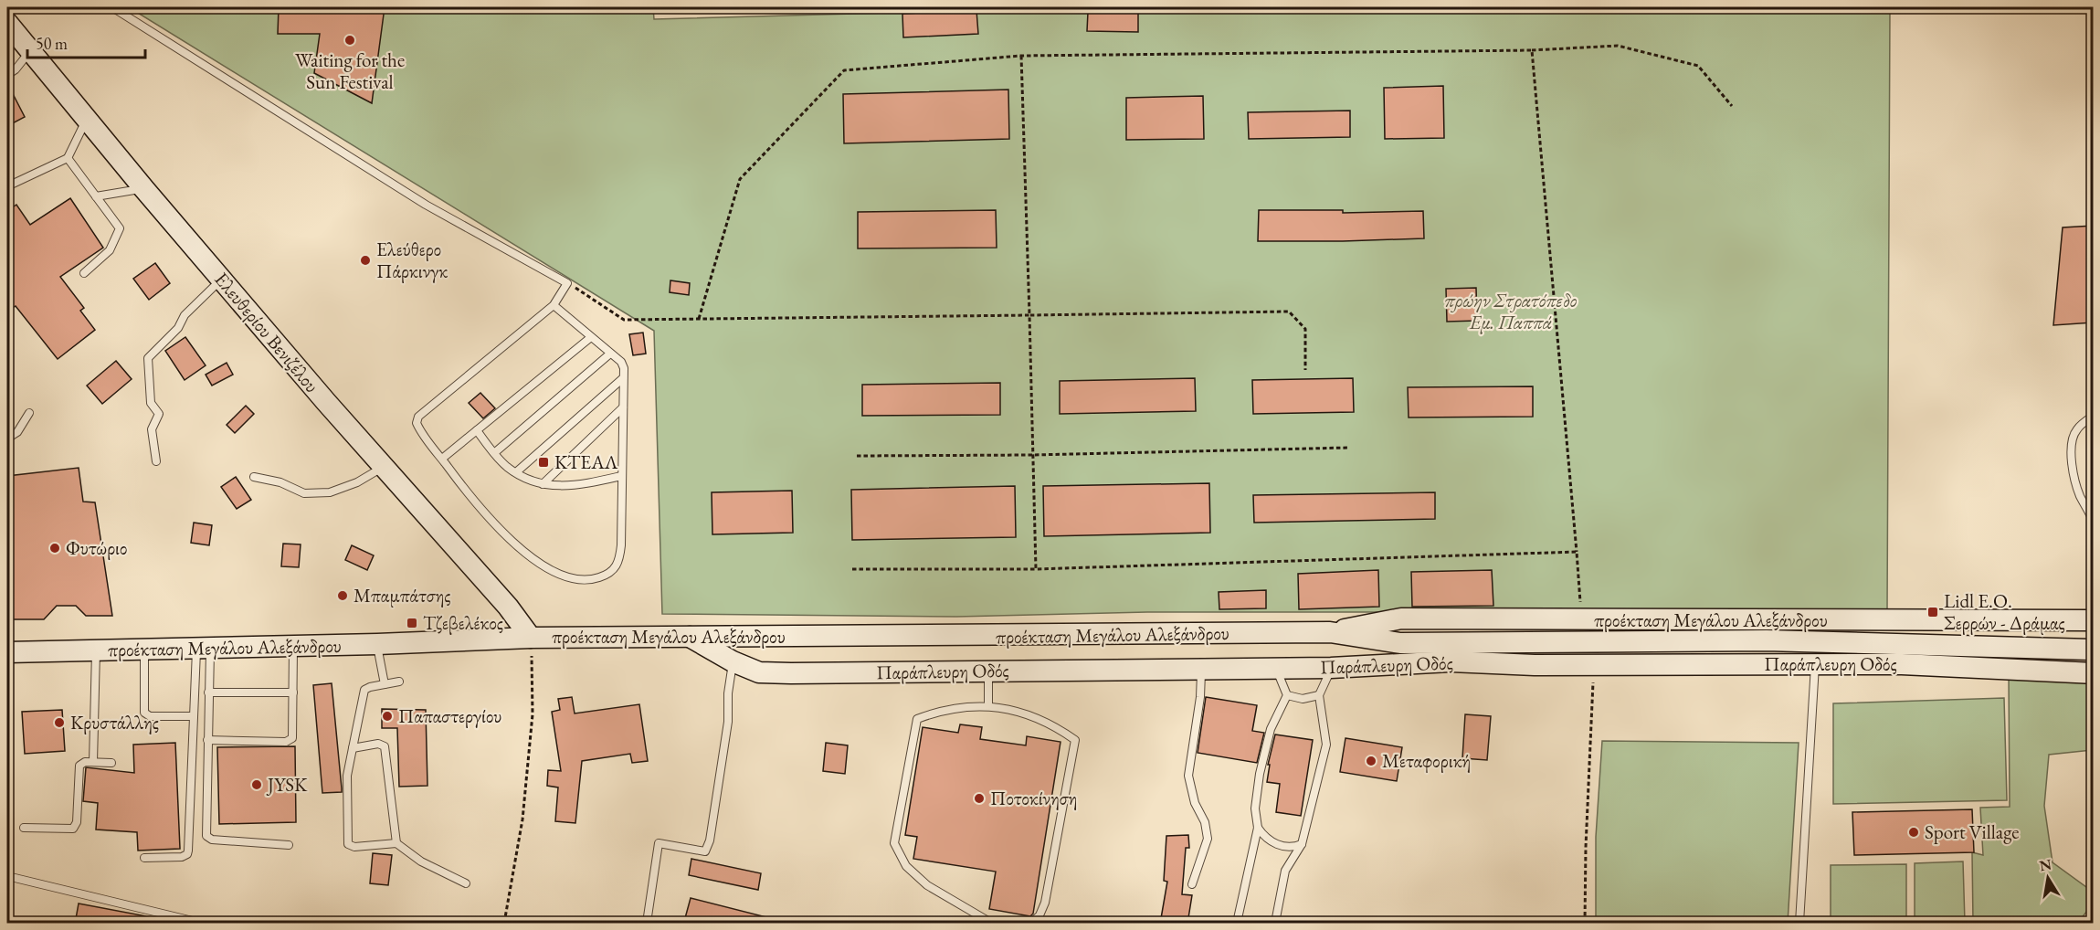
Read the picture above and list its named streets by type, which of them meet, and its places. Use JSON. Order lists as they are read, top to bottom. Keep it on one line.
{"streets":{"main road":["Ελευθερίου Βενιζέλου","προέκταση Μεγάλου Αλεξάνδρου","Παράπλευρη Οδός"]},"crossings":[["Ελευθερίου Βενιζέλου","προέκταση Μεγάλου Αλεξάνδρου"],["προέκταση Μεγάλου Αλεξάνδρου","Παράπλευρη Οδός"]],"parks":["πρώην Στρατόπεδο Εμ. Παππά"],"places":{"other":["Waiting for the Sun Festival","Ελεύθερο Πάρκινγκ","Φυτώριο","Μπαμπάτσης","Παπαστεργίου","Κρυστάλλης","Μεταφορική","JYSK","Ποτοκίνηση","Sport Village"],"transit":["ΚΤΕΑΛ","Lidl Ε.Ο. Σερρών - Δράμας","Τζεβελέκος"]},"scale_bar":"50 m","north":"top"}
